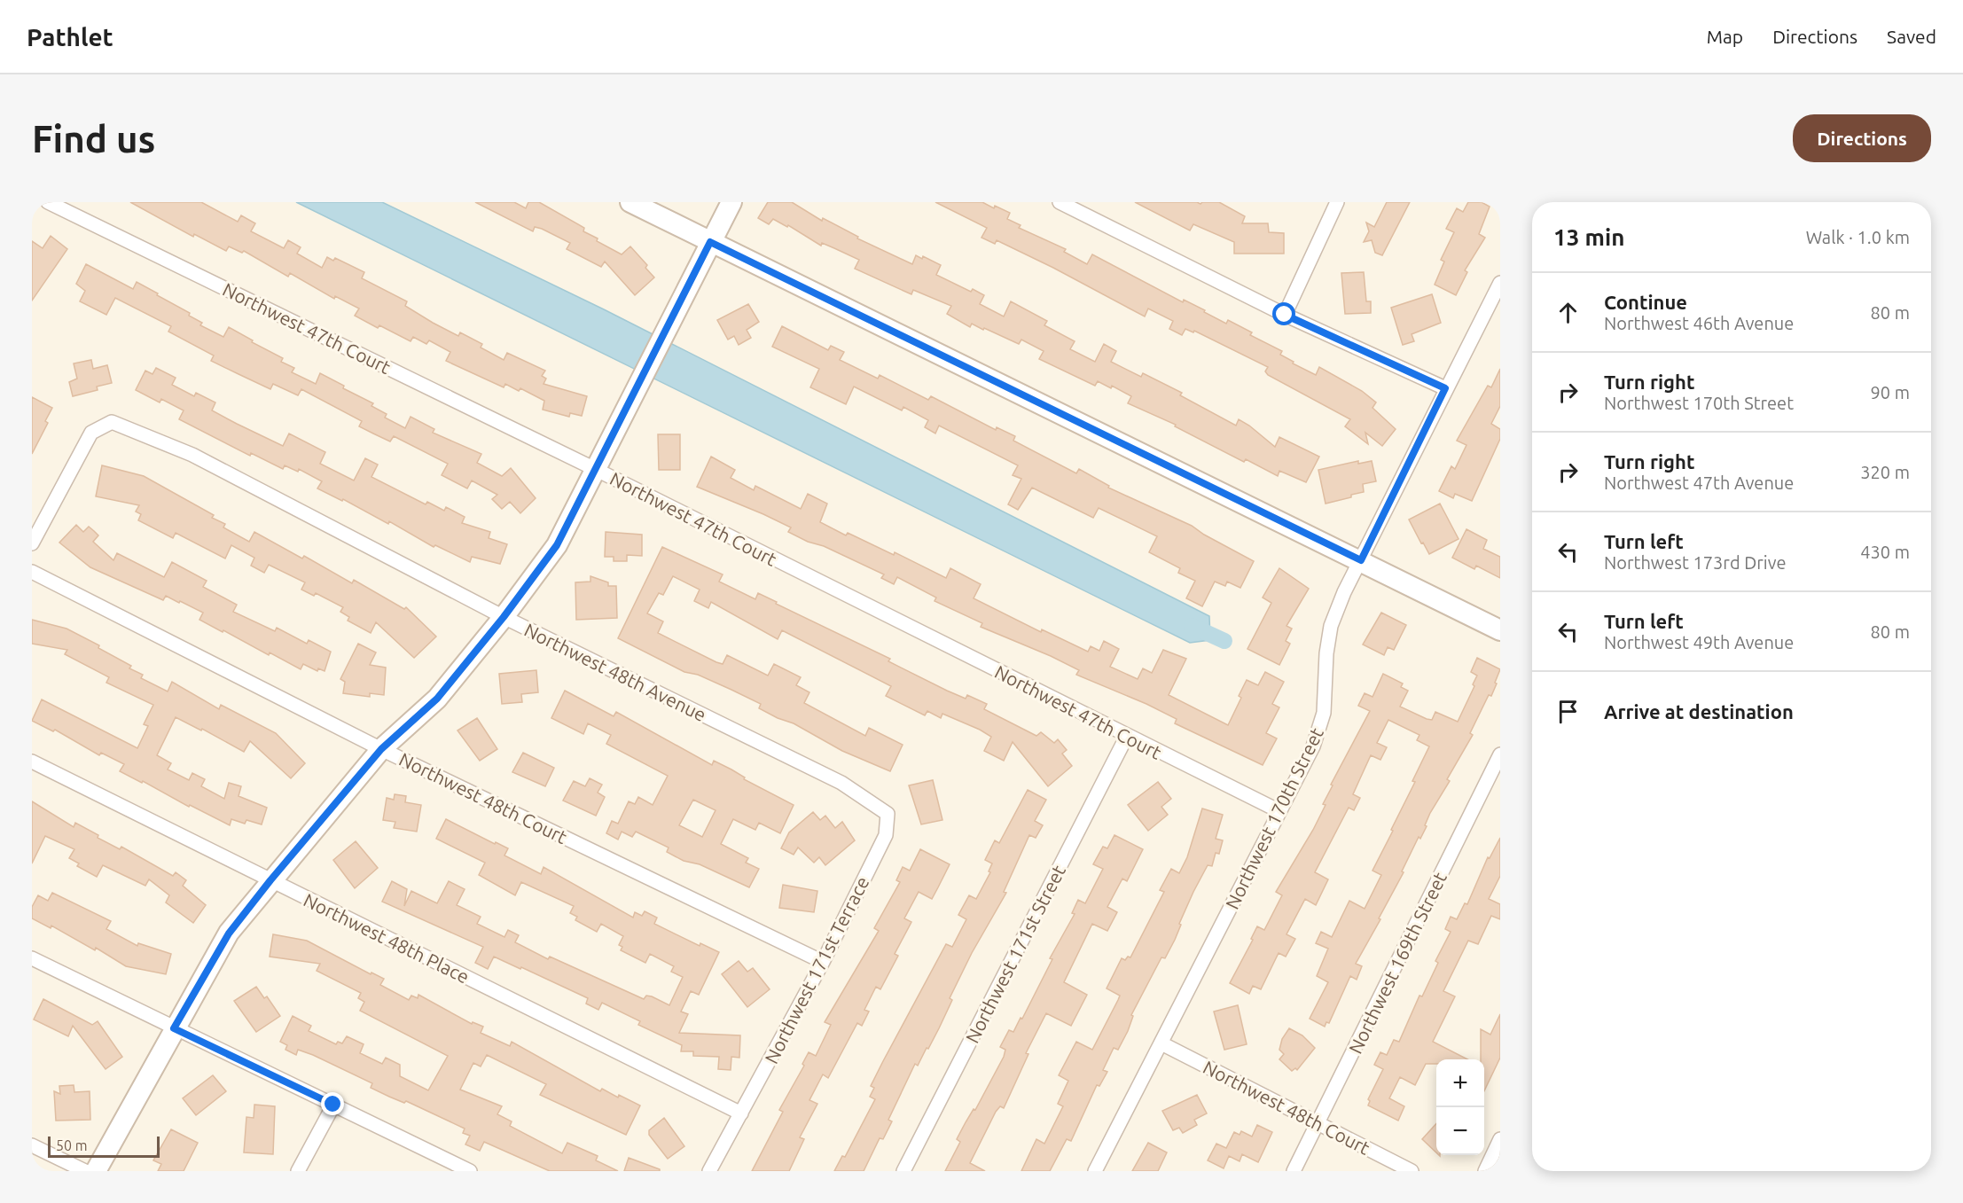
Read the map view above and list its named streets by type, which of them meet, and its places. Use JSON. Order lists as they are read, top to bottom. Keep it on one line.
{"streets":{"street":["Northwest 47th Court","Northwest 48th Avenue","Northwest 48th Court","Northwest 170th Street","Northwest 48th Place","Northwest 171st Street","Northwest 169th Street","Northwest 171st Terrace"]},"crossings":[["Northwest 47th Court","Northwest 170th Street"],["Northwest 47th Court","Northwest 171st Street"],["Northwest 48th Avenue","Northwest 171st Terrace"],["Northwest 48th Court","Northwest 170th Street"],["Northwest 48th Court","Northwest 169th Street"],["Northwest 48th Court","Northwest 171st Terrace"],["Northwest 48th Place","Northwest 171st Terrace"]],"scale_bar":"50 m","page":{"header":"Pathlet","nav":["Map","Directions","Saved"],"buttons":"Directions","title":"Find us","heading":["13 min","Walk · 1.0 km"],"list":[["Continue","Northwest 46th Avenue","80 m"],["Turn right","Northwest 170th Street","90 m"],["Turn right","Northwest 47th Avenue","320 m"],["Turn left","Northwest 173rd Drive","430 m"],["Turn left","Northwest 49th Avenue","80 m"],"Arrive at destination"],"map_buttons":["+","−"],"scale":"50 m"}}
